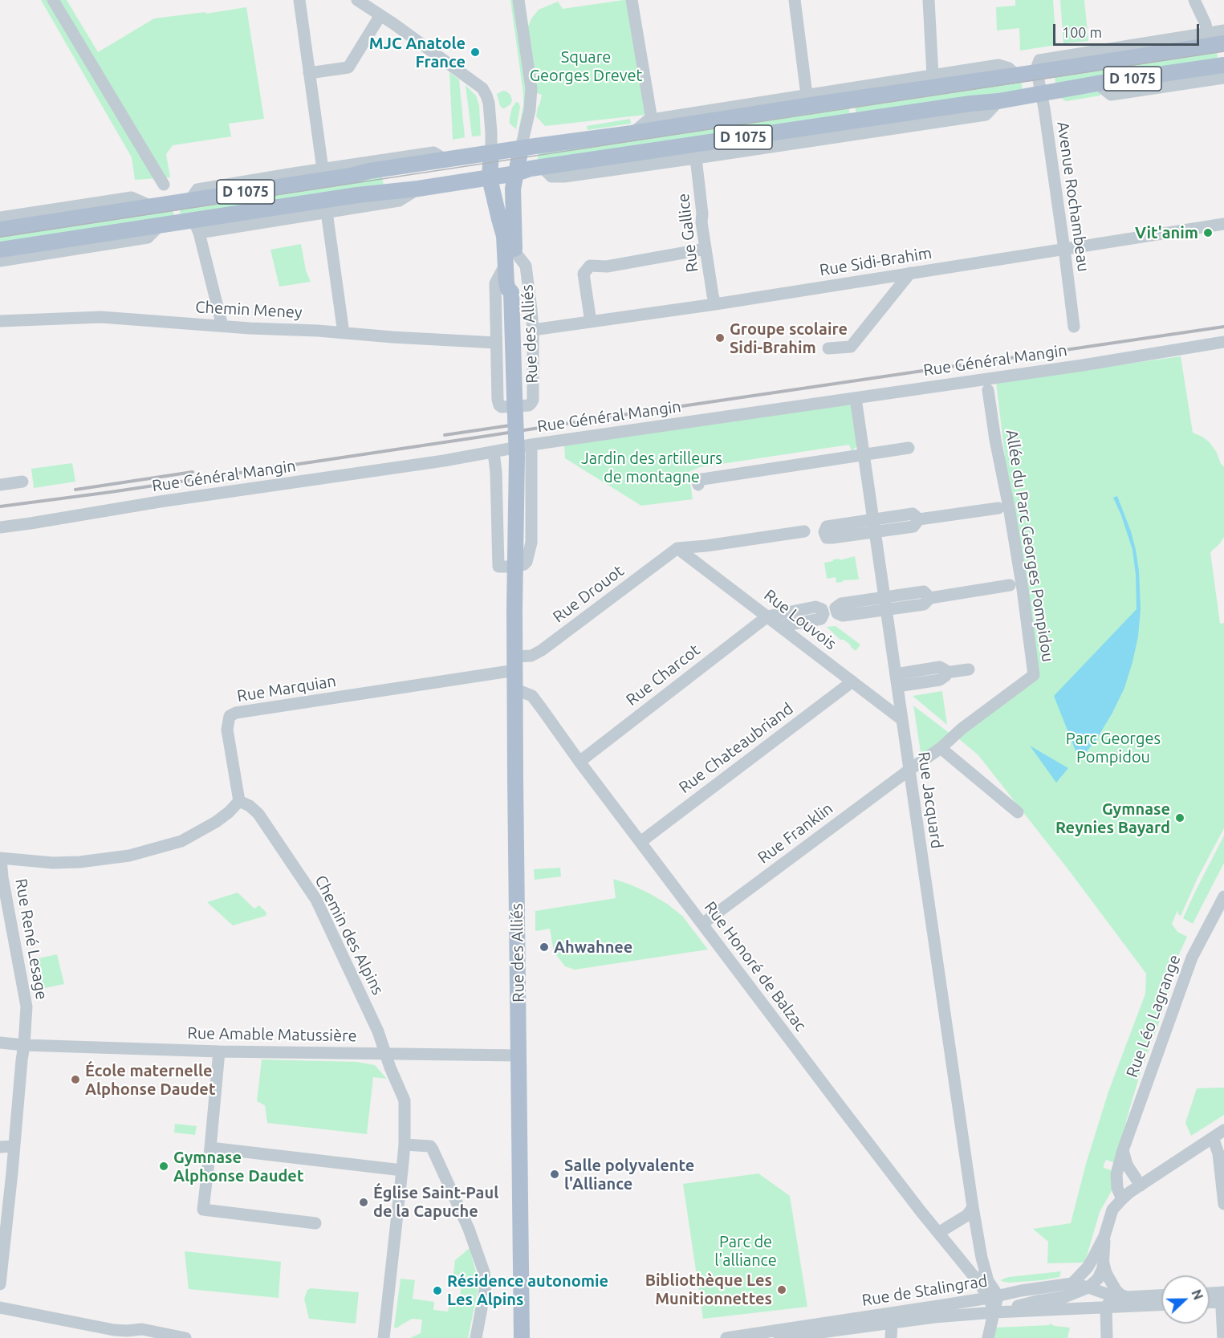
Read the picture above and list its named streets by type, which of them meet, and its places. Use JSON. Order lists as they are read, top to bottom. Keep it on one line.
{"streets":{"main road":["D 1075","Rue des Alliés"],"street":["Avenue Rochambeau","Rue Gallice","Rue Sidi-Brahim","Chemin Meney","Rue Général Mangin","Allée du Parc Georges Pompidou","Rue Drouot","Rue Louvois","Rue Charcot","Rue Marquian","Rue Chateaubriand","Rue Jacquard","Rue Franklin","Chemin des Alpins","Rue René Lesage","Rue Honoré de Balzac","Rue Léo Lagrange","Rue Amable Matussière","Rue de Stalingrad"]},"crossings":[["D 1075","Avenue Rochambeau"],["D 1075","Rue des Alliés"],["Avenue Rochambeau","Rue Sidi-Brahim"],["Rue Gallice","Rue Sidi-Brahim"],["Rue Sidi-Brahim","Rue des Alliés"],["Chemin Meney","Rue des Alliés"],["Rue des Alliés","Rue Drouot"],["Rue des Alliés","Rue Marquian"],["Rue des Alliés","Rue Honoré de Balzac"],["Rue des Alliés","Rue Amable Matussière"],["Rue Général Mangin","Rue Jacquard"],["Allée du Parc Georges Pompidou","Rue Franklin"],["Rue Drouot","Rue Louvois"],["Rue Drouot","Rue Marquian"],["Rue Louvois","Rue Charcot"],["Rue Louvois","Rue Chateaubriand"],["Rue Louvois","Rue Jacquard"],["Rue Charcot","Rue Honoré de Balzac"],["Rue Marquian","Chemin des Alpins"],["Rue Chateaubriand","Rue Honoré de Balzac"],["Rue Jacquard","Rue Franklin"],["Rue Jacquard","Rue Honoré de Balzac"],["Rue Franklin","Rue Honoré de Balzac"],["Chemin des Alpins","Rue Amable Matussière"],["Rue René Lesage","Rue Amable Matussière"],["Rue Honoré de Balzac","Rue de Stalingrad"]],"parks":["Square Georges Drevet","Jardin des artilleurs de montagne","Parc Georges Pompidou","Parc de l'alliance"],"places":["MJC Anatole France","Vit'anim","Groupe scolaire Sidi-Brahim","Gymnase Reynies Bayard","Ahwahnee","École maternelle Alphonse Daudet","Gymnase Alphonse Daudet","Salle polyvalente l'Alliance","Église Saint-Paul de la Capuche","Bibliothèque Les Munitionnettes","Résidence autonomie Les Alpins"],"scale_bar":"100 m","north":"right"}
